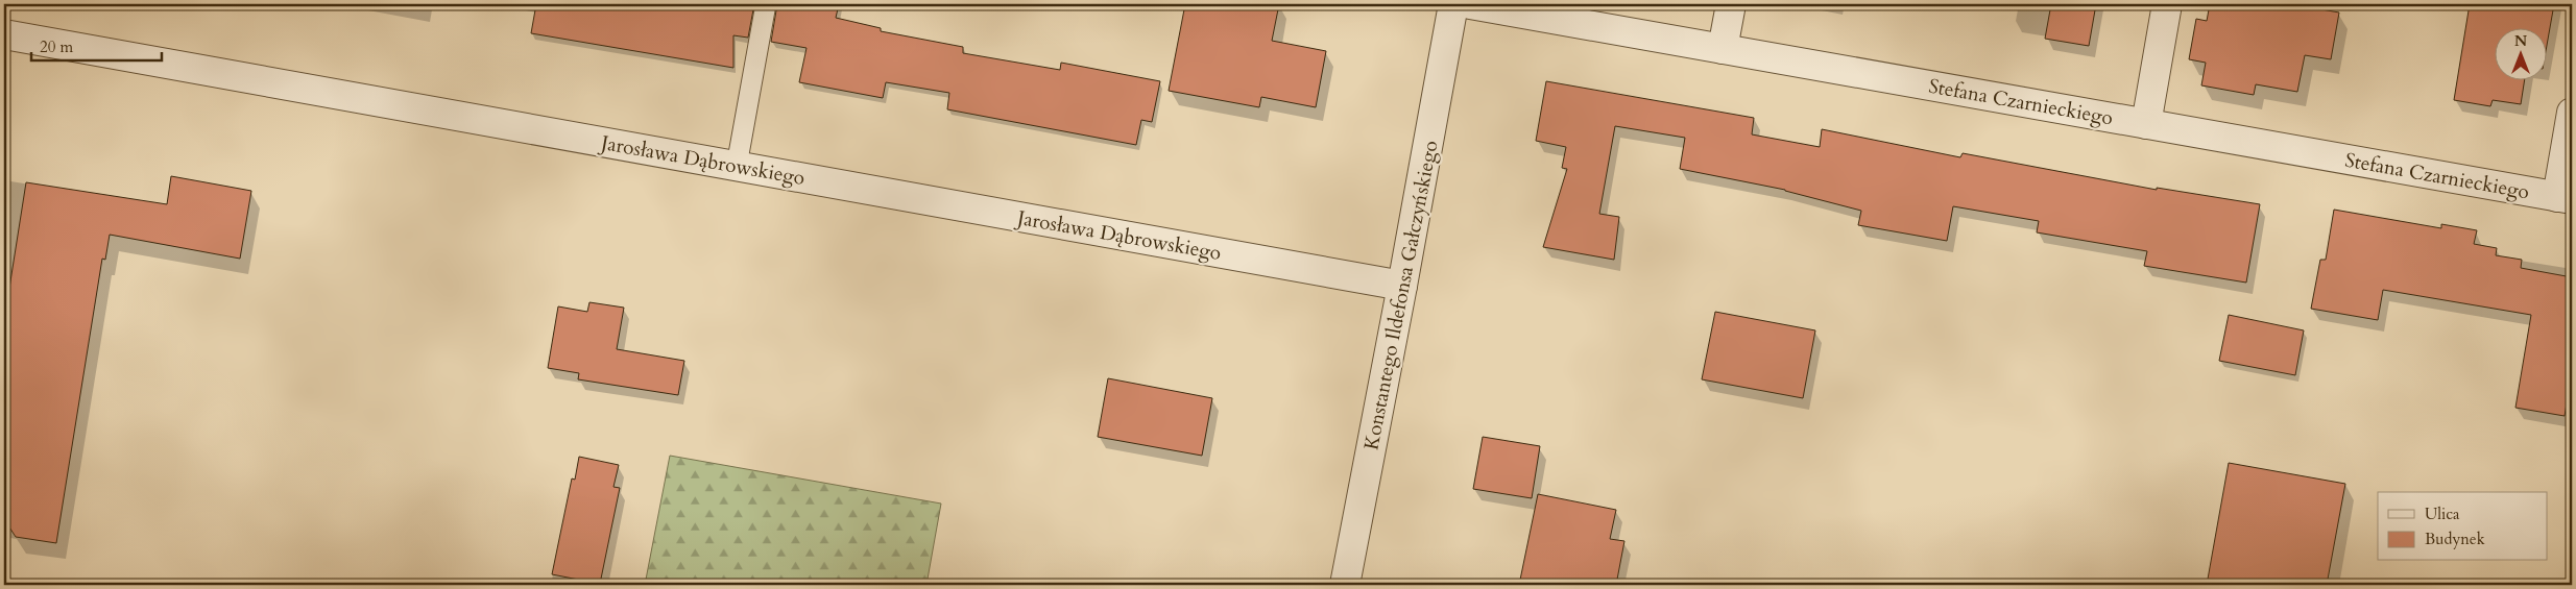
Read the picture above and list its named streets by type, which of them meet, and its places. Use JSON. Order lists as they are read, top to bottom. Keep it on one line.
{"streets":{"street":["Stefana Czarnieckiego","Jarosława Dąbrowskiego","Konstantego Ildefonsa Gałczyńskiego"]},"crossings":[["Jarosława Dąbrowskiego","Konstantego Ildefonsa Gałczyńskiego"]],"legend":["Ulica","Budynek"],"scale_bar":"20 m","north":"top"}
